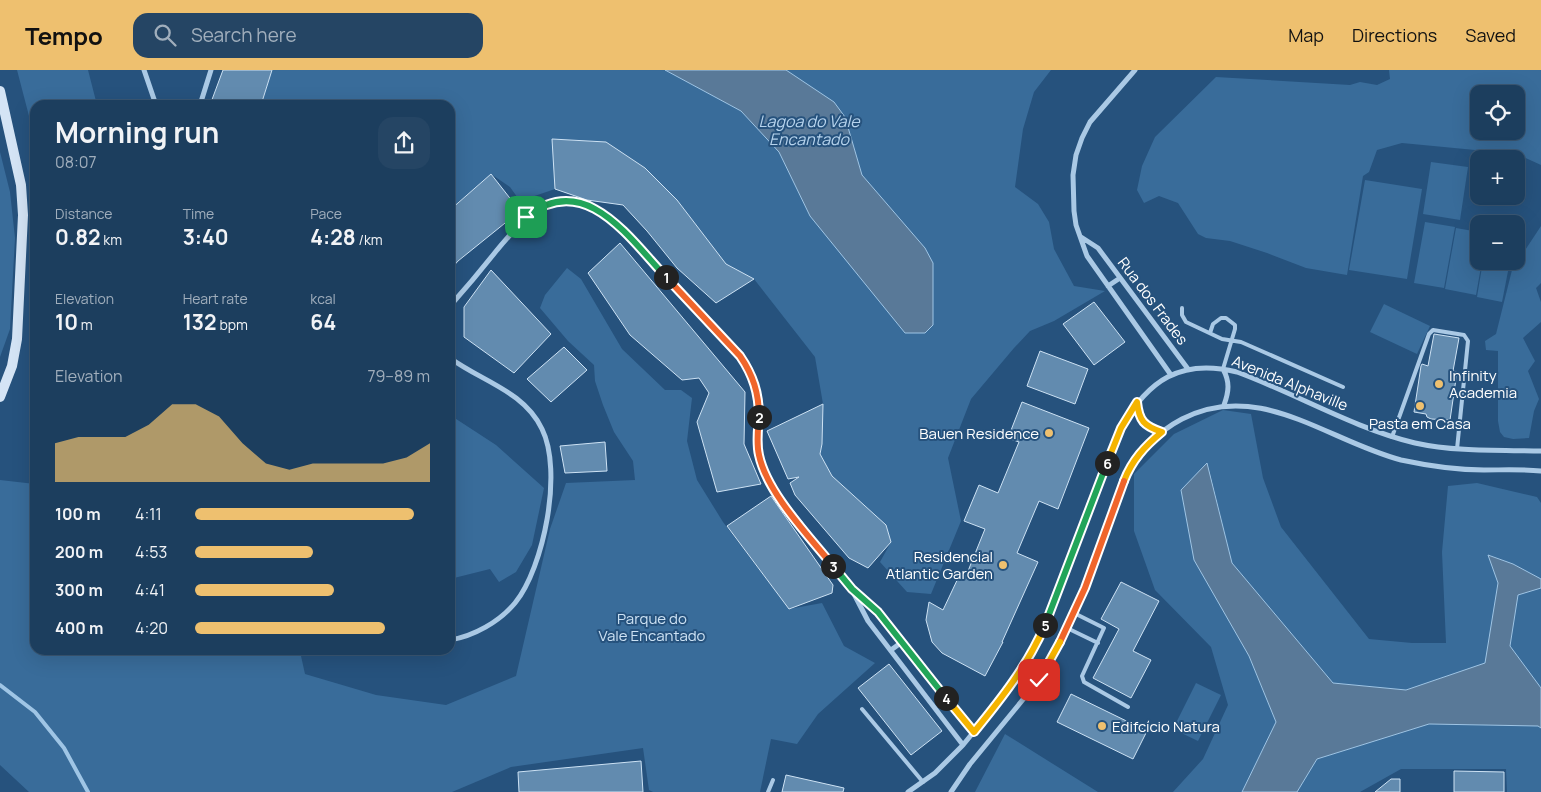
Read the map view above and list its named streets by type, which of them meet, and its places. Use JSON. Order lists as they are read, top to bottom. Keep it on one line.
{"streets":{"street":["Rua dos Frades","Avenida Alphaville"]},"crossings":[["Rua dos Frades","Avenida Alphaville"]],"water":["Lagoa do Vale Encantado"],"parks":["Parque do Vale Encantado"],"places":["Infinity Academia","Pasta em Casa","Bauen Residence","Residencial Atlantic Garden","Edifcício Natura"],"page":{"header":"Tempo","search":"Search here","nav":["Map","Directions","Saved"],"map_buttons":["+","−"],"heading":["Morning run","08:07"],"stats":[["Distance","0.82 km"],["Time","3:40"],["Pace","4:28 /km"],["Elevation","10 m"],["Heart rate","132 bpm"],["kcal","64"]],"pins":["1","2","6","3","5","4"],"chart":["Elevation","79–89 m"],"list":[{"name":"100 m","note":"4:11"},{"name":"200 m","note":"4:53"},{"name":"300 m","note":"4:41"},{"name":"400 m","note":"4:20"}]}}
